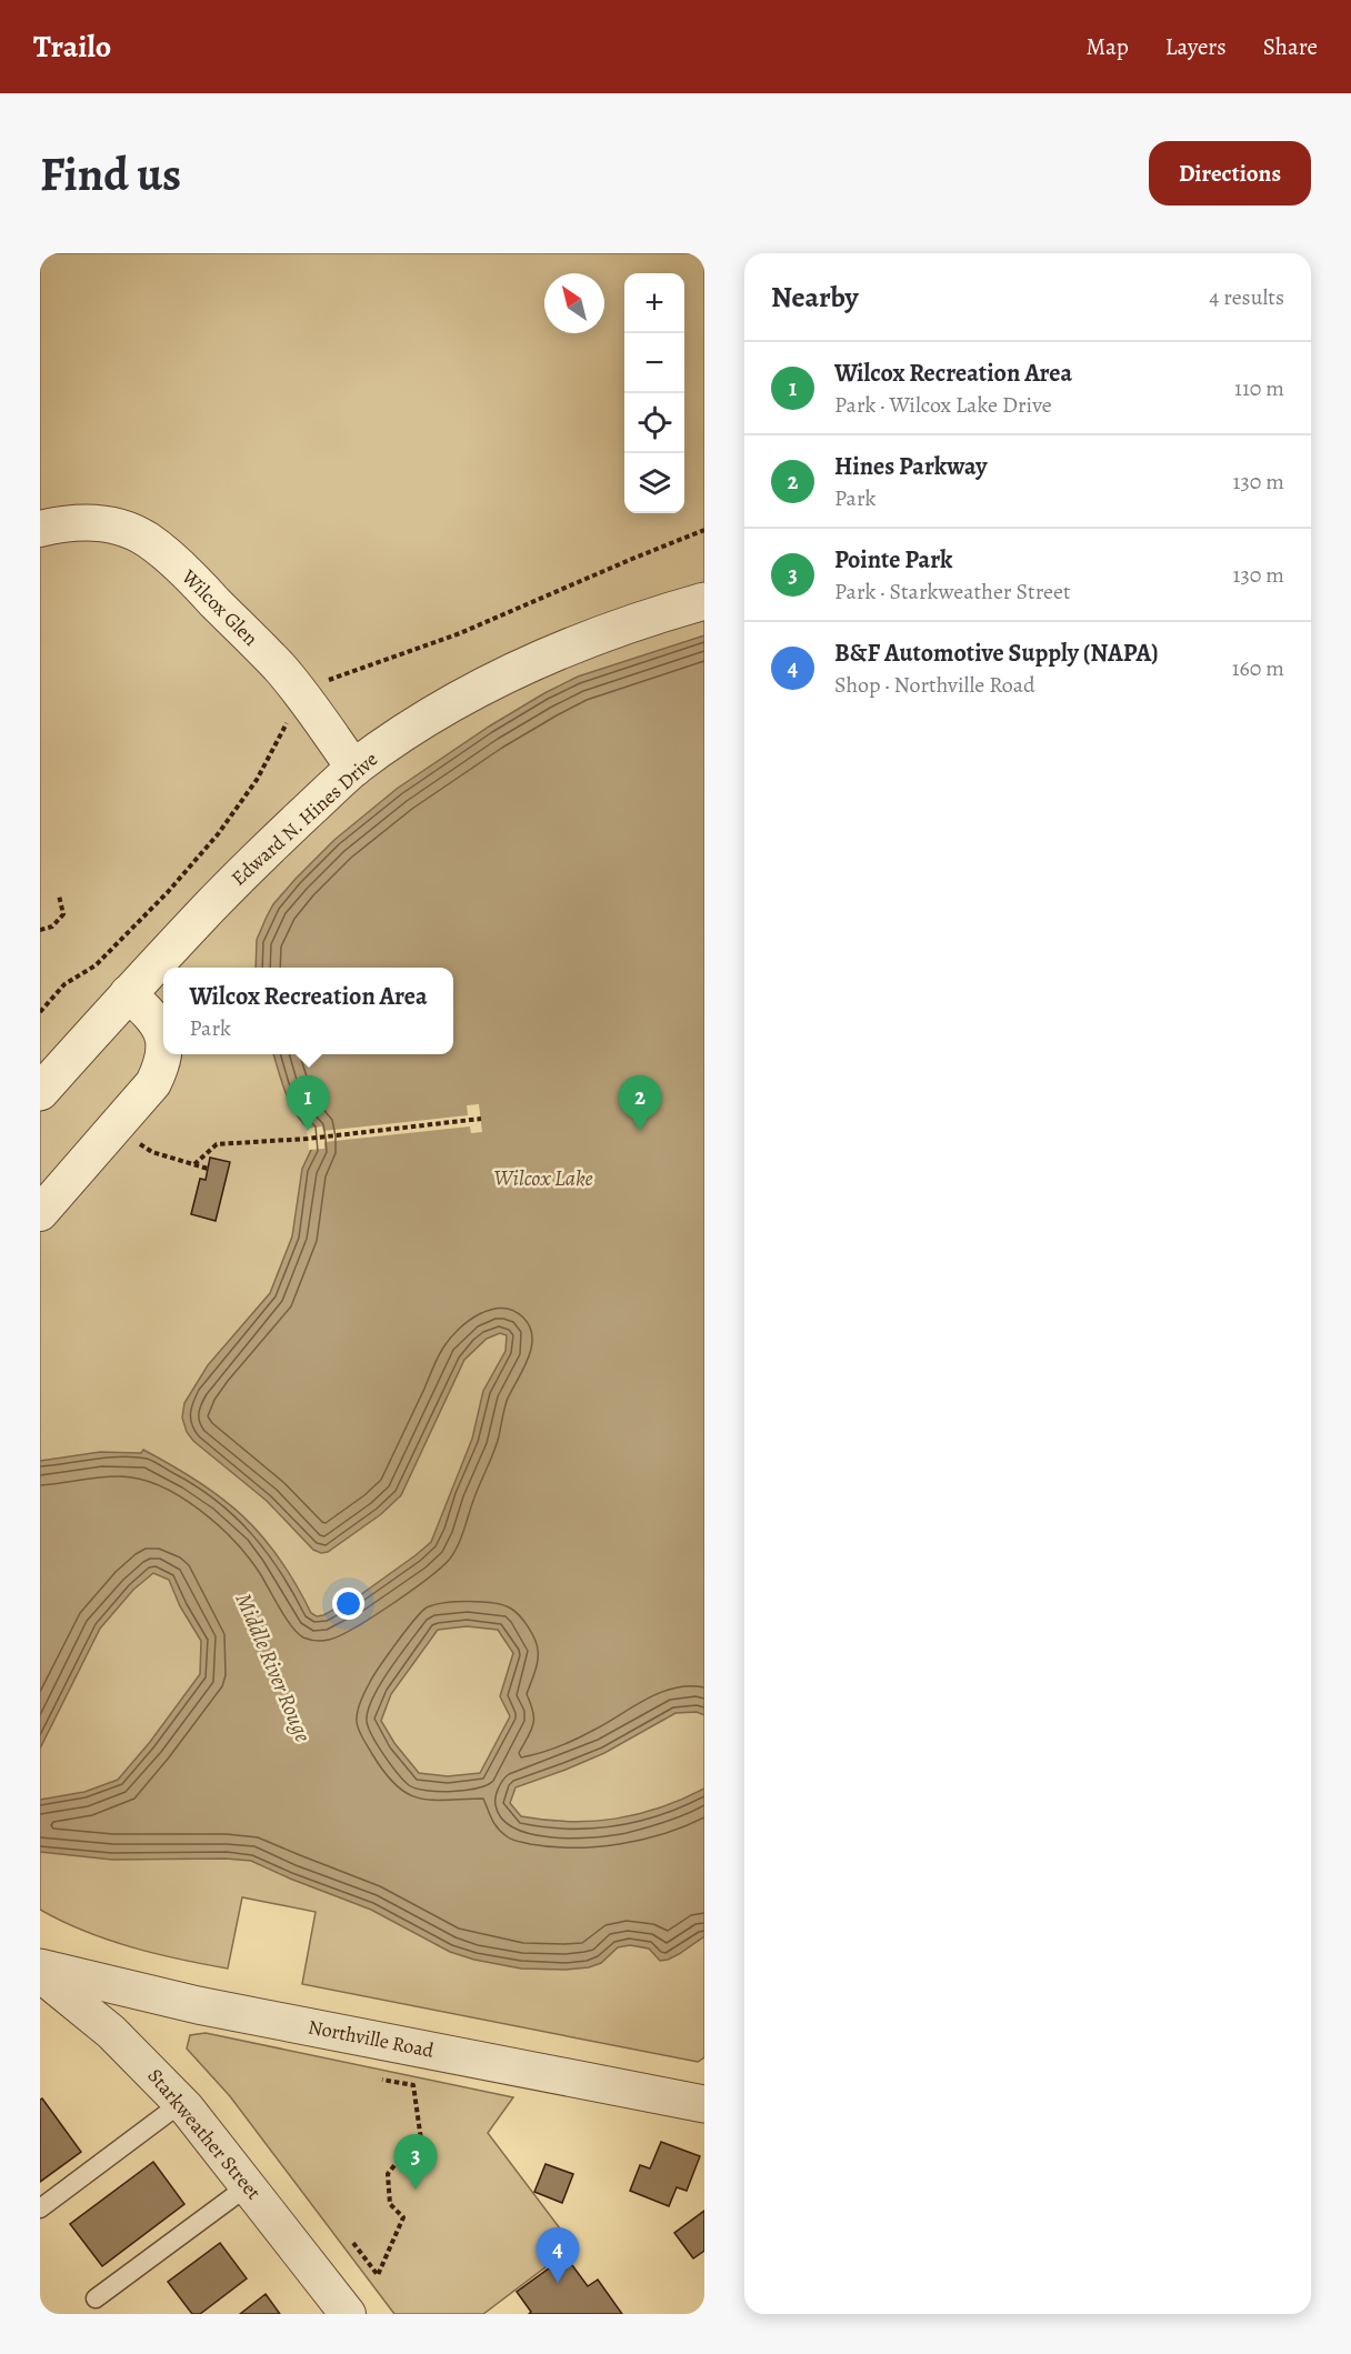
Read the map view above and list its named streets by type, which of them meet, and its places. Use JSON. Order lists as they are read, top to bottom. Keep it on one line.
{"streets":{"street":["Wilcox Glen","Edward N. Hines Drive","Northville Road","Starkweather Street"]},"crossings":[["Wilcox Glen","Edward N. Hines Drive"]],"water":["Wilcox Lake","Middle River Rouge"],"north":"top left","page":{"header":"Trailo","nav":["Map","Layers","Share"],"buttons":"Directions","title":"Find us","heading":["Nearby","4 results"],"map_buttons":["+","−"],"list":[{"mark":"1","name":"Wilcox Recreation Area","note":"Park · Wilcox Lake Drive","value":"110 m"},{"mark":"2","name":"Hines Parkway","note":"Park","value":"130 m"},{"mark":"3","name":"Pointe Park","note":"Park · Starkweather Street","value":"130 m"},{"mark":"4","name":"B&F Automotive Supply (NAPA)","note":"Shop · Northville Road","value":"160 m"}],"popup":["Wilcox Recreation Area","Park"],"pins":["1","2","3","4"]}}
